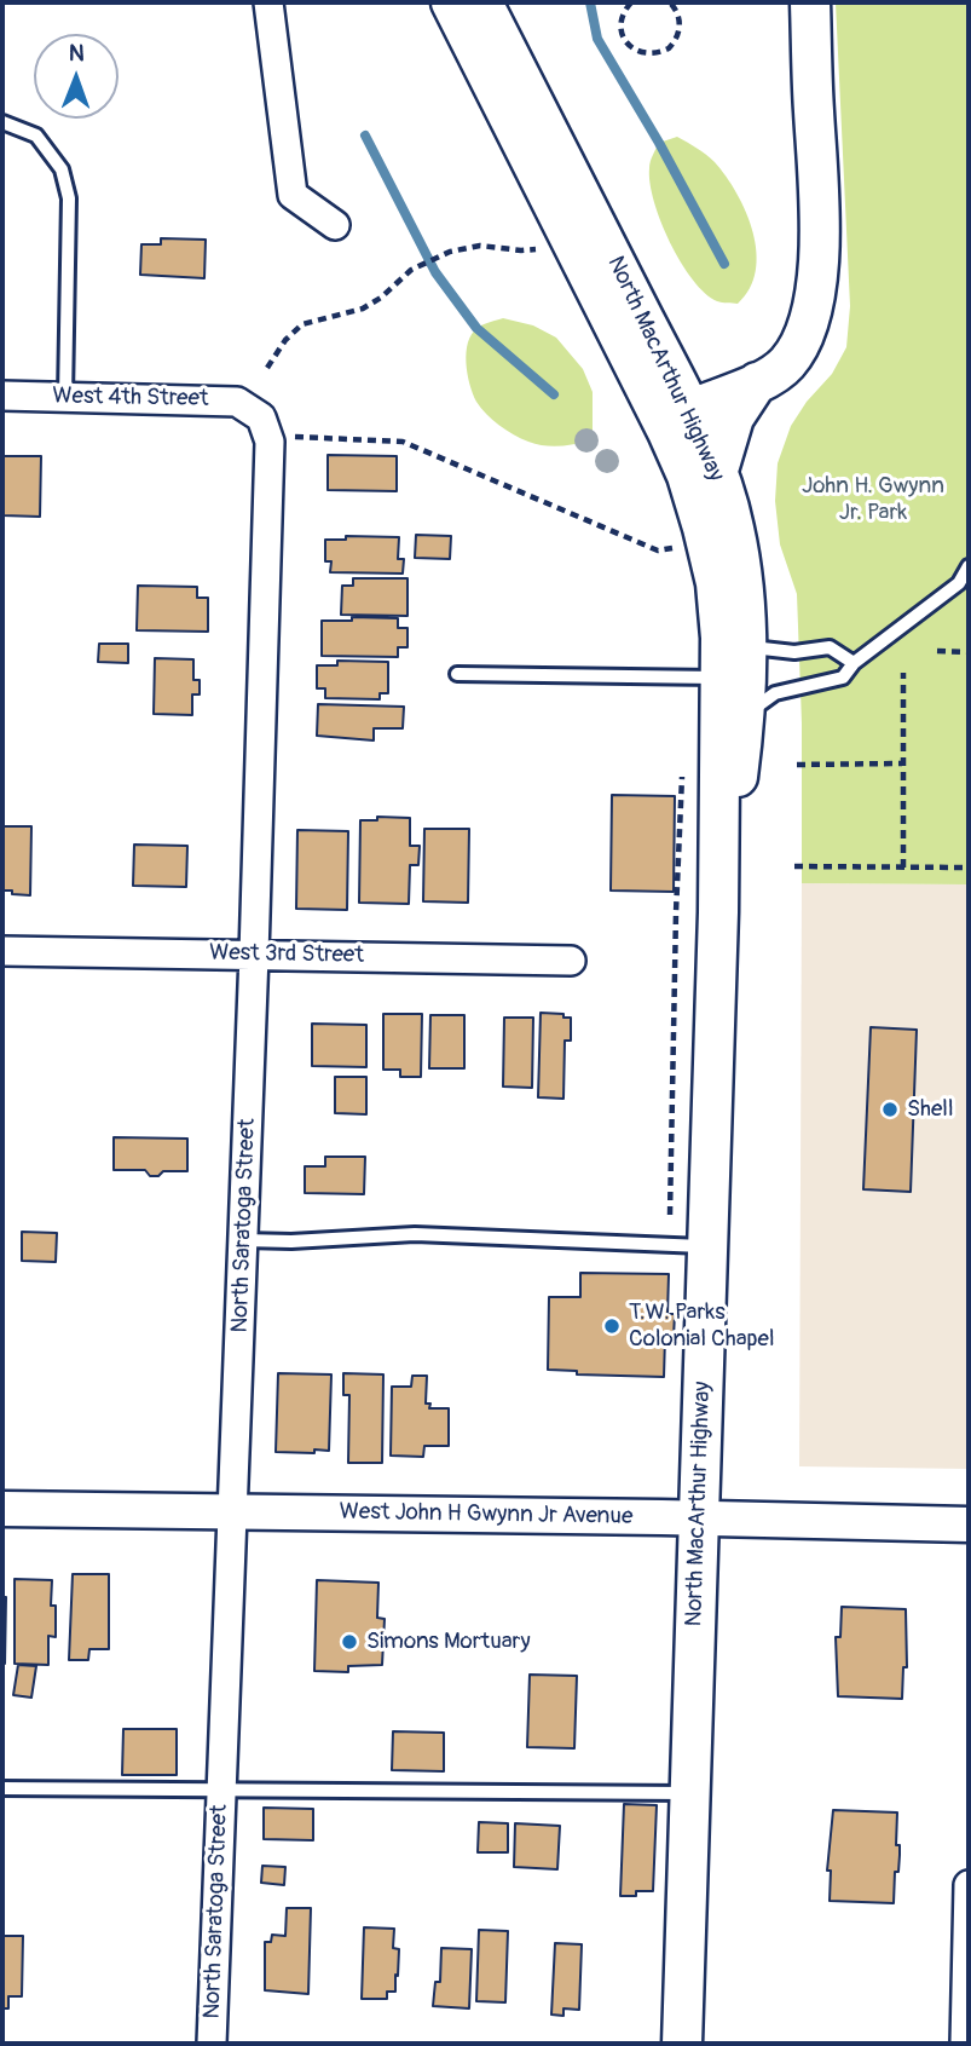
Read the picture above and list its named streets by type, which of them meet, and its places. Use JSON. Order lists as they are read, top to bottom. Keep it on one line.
{"streets":{"main road":["North MacArthur Highway"],"street":["West 4th Street","West 3rd Street","North Saratoga Street","West John H Gwynn Jr Avenue"]},"crossings":[["North MacArthur Highway","West John H Gwynn Jr Avenue"],["West 4th Street","North Saratoga Street"],["West 3rd Street","North Saratoga Street"],["North Saratoga Street","West John H Gwynn Jr Avenue"]],"parks":["John H. Gwynn Jr. Park"],"places":["Shell","T.W. Parks Colonial Chapel","Simons Mortuary"],"north":"top"}
